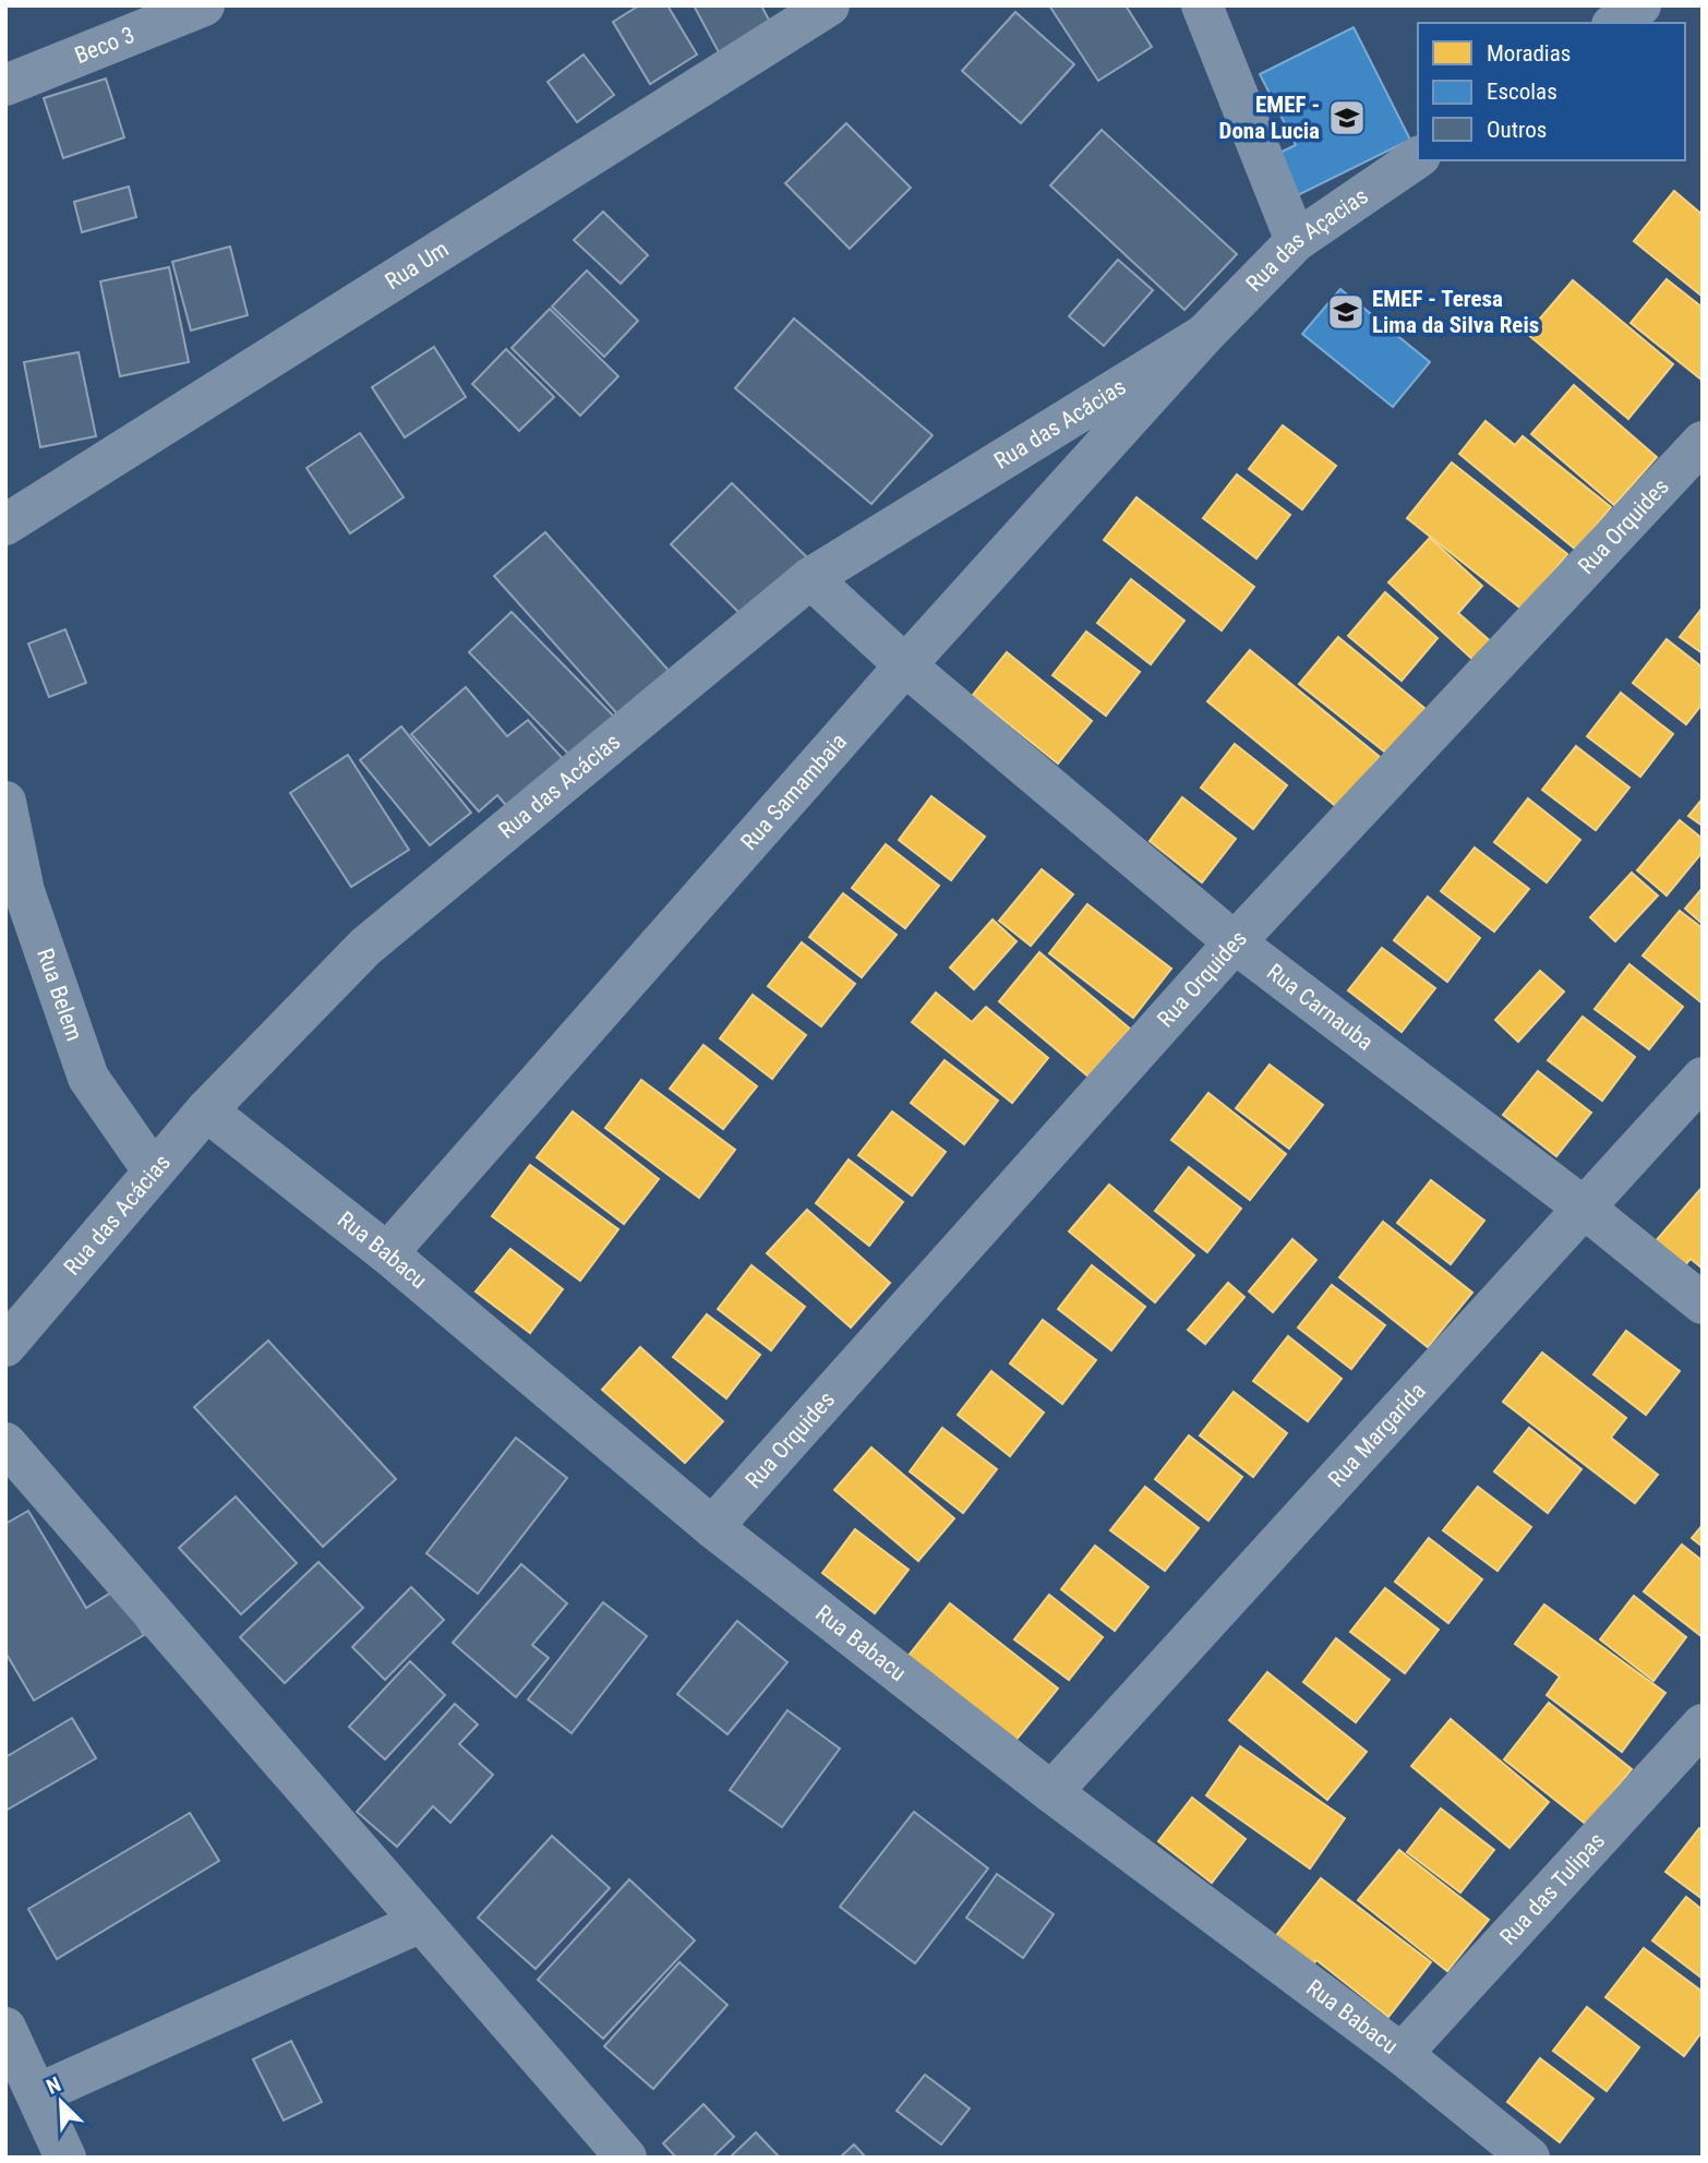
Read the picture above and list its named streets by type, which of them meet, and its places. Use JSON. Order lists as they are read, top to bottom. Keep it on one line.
{"streets":{"street":["Beco 3","Rua das Açacias","Rua Um","Rua das Acácias","Rua Orquides","Rua Samambaia","Rua Belem","Rua Carnauba","Rua Babacu","Rua Margarida","Rua das Tulipas"]},"crossings":[["Rua das Açacias","Rua das Acácias"],["Rua das Açacias","Rua Samambaia"],["Rua das Acácias","Rua Samambaia"],["Rua das Acácias","Rua Belem"],["Rua das Acácias","Rua Carnauba"],["Rua das Acácias","Rua Babacu"],["Rua Orquides","Rua Carnauba"],["Rua Orquides","Rua Babacu"],["Rua Samambaia","Rua Carnauba"],["Rua Samambaia","Rua Babacu"],["Rua Carnauba","Rua Margarida"],["Rua Babacu","Rua Margarida"],["Rua Babacu","Rua das Tulipas"]],"places":{"school or university":["EMEF - Dona Lucia","EMEF - Teresa Lima da Silva Reis"]},"legend":["Moradias","Escolas","Outros"],"north":"top left"}
